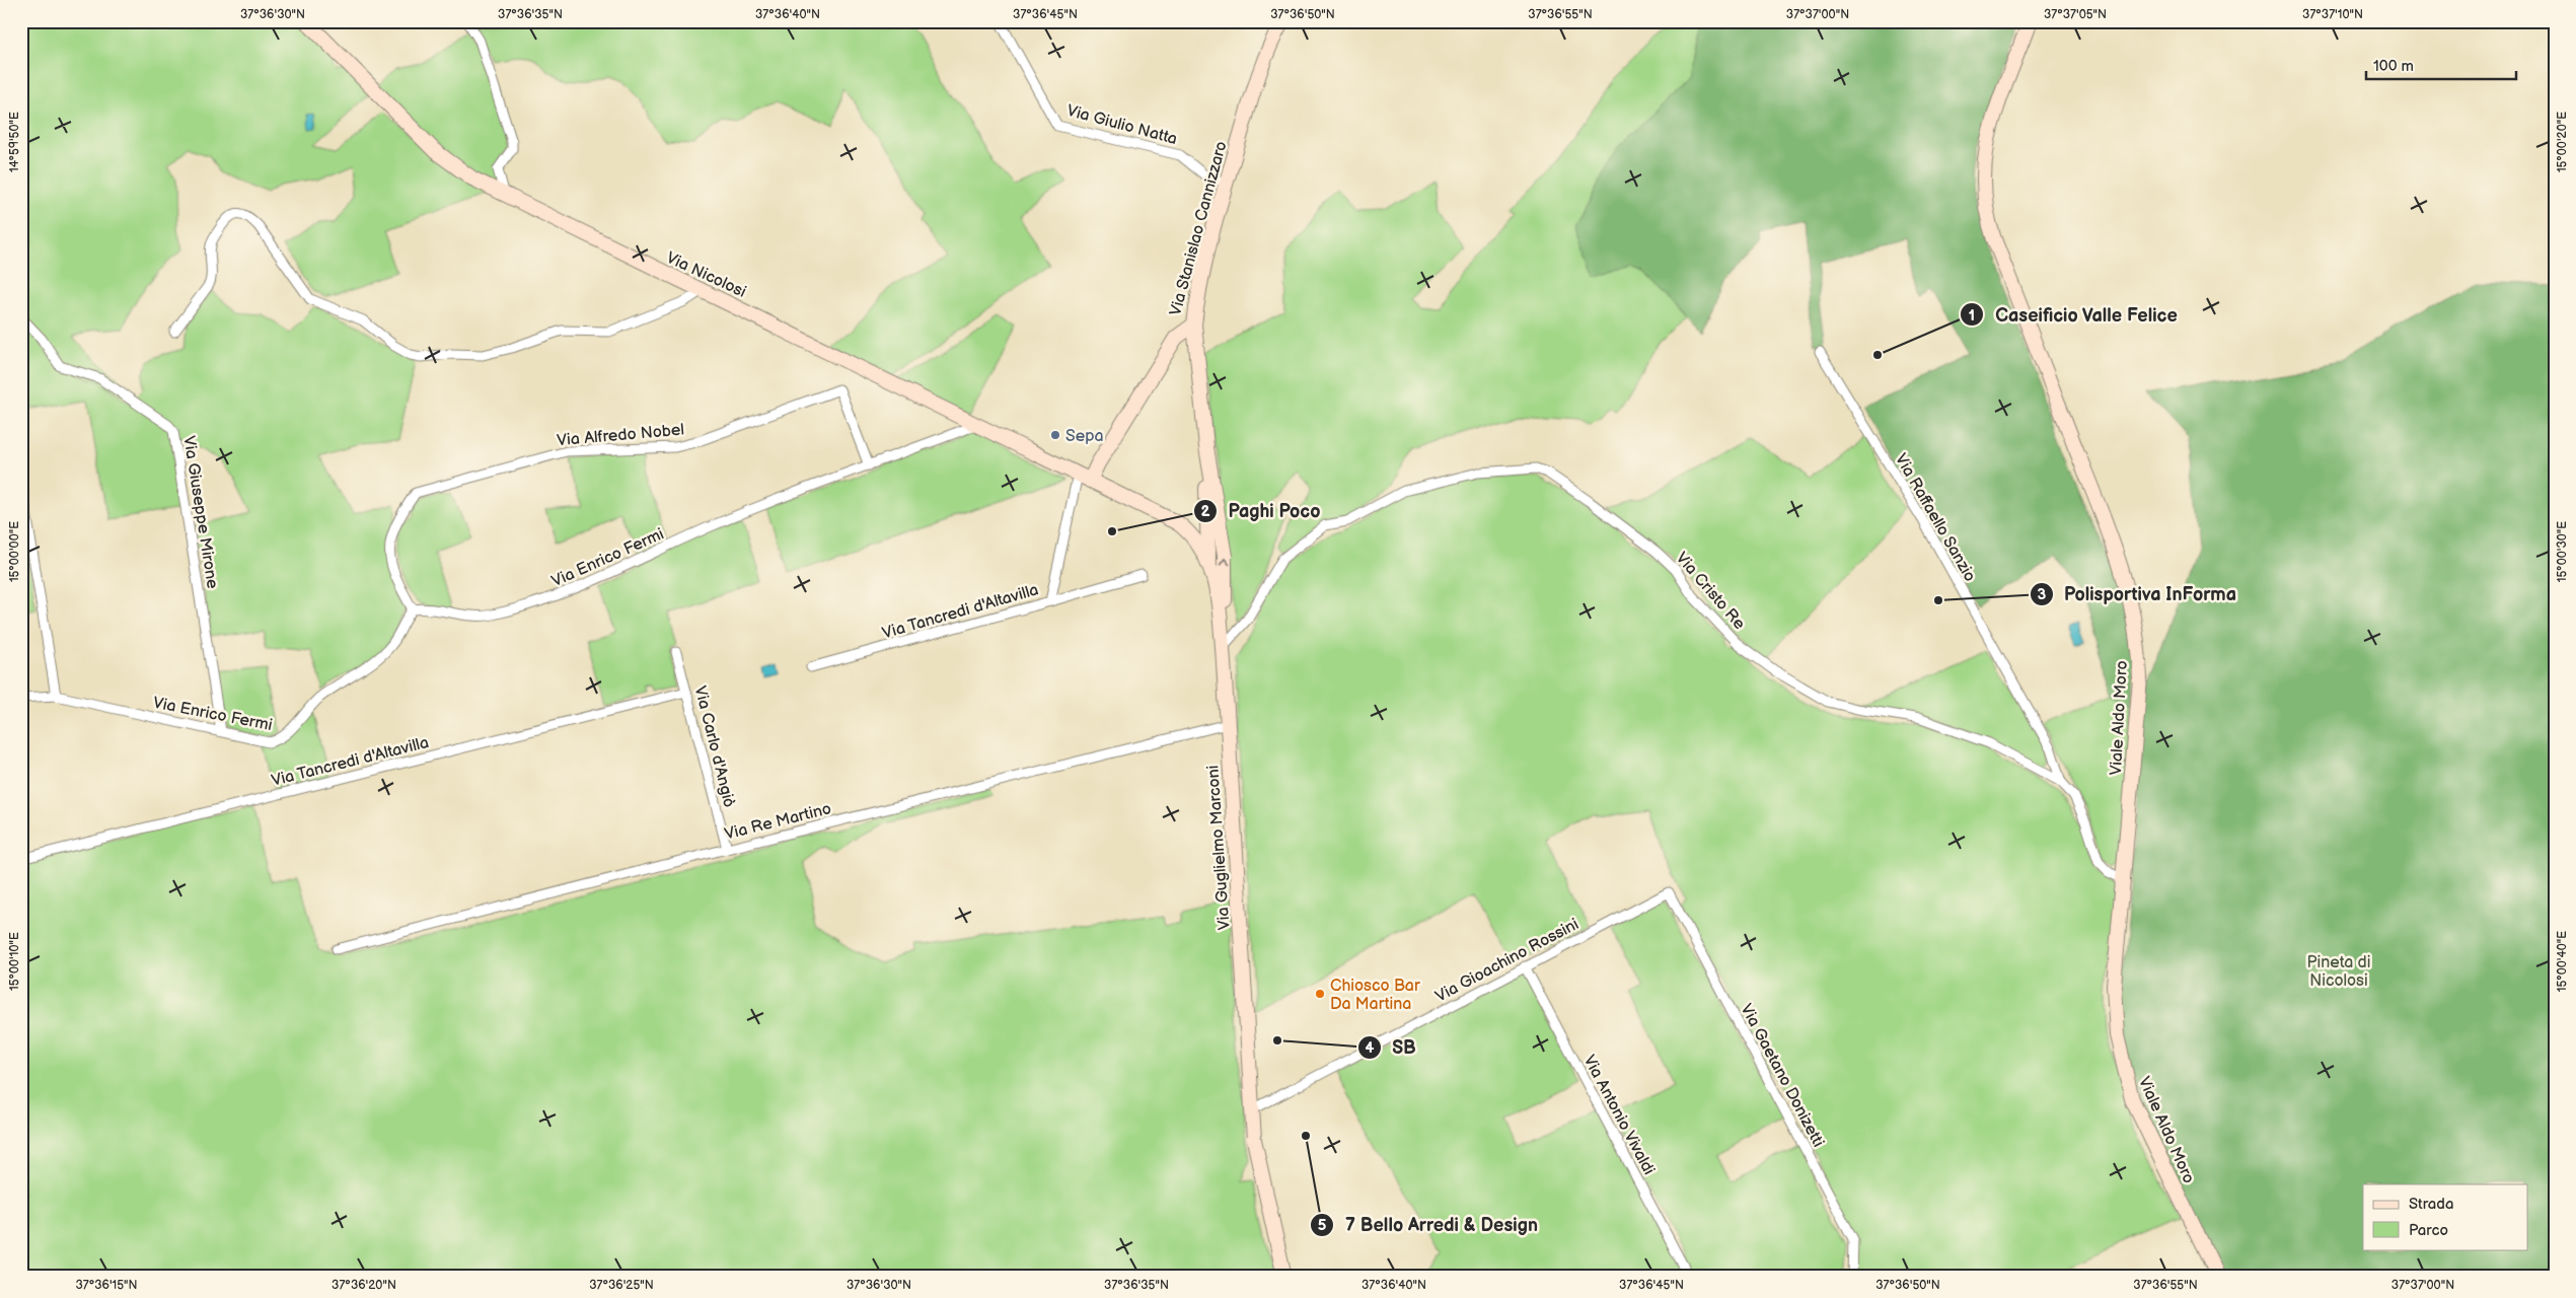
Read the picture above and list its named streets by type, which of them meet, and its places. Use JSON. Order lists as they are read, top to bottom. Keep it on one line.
{"streets":{"street":["Via Giulio Natta","Via Stanislao Cannizzaro","Via Nicolosi","Via Alfredo Nobel","Via Giuseppe Mirone","Via Raffaello Sanzio","Via Enrico Fermi","Via Cristo Re","Via Tancredi d'Altavilla","Viale Aldo Moro","Via Carlo d'Angiò","Via Re Martino","Via Guglielmo Marconi","Via Gioachino Rossini","Via Gaetano Donizetti","Via Antonio Vivaldi"]},"crossings":[["Via Giulio Natta","Via Stanislao Cannizzaro"],["Via Stanislao Cannizzaro","Via Nicolosi"],["Via Stanislao Cannizzaro","Via Tancredi d'Altavilla"],["Via Stanislao Cannizzaro","Via Guglielmo Marconi"],["Via Nicolosi","Via Enrico Fermi"],["Via Nicolosi","Via Tancredi d'Altavilla"],["Via Nicolosi","Via Guglielmo Marconi"],["Via Alfredo Nobel","Via Enrico Fermi"],["Via Giuseppe Mirone","Via Enrico Fermi"],["Via Raffaello Sanzio","Via Cristo Re"],["Via Cristo Re","Viale Aldo Moro"],["Via Cristo Re","Via Guglielmo Marconi"],["Via Tancredi d'Altavilla","Via Carlo d'Angiò"],["Via Tancredi d'Altavilla","Via Guglielmo Marconi"],["Via Carlo d'Angiò","Via Re Martino"],["Via Re Martino","Via Guglielmo Marconi"],["Via Guglielmo Marconi","Via Gioachino Rossini"],["Via Gioachino Rossini","Via Gaetano Donizetti"],["Via Gioachino Rossini","Via Antonio Vivaldi"]],"parks":["Pineta di Nicolosi"],"places":["Caseificio Valle Felice","Sepa","Paghi Poco","Polisportiva InForma","Chiosco Bar Da Martina","SB","7 Bello Arredi & Design"],"legend":["Strada","Parco"],"scale_bar":"100 m","coordinates":["37°36'30\"N","37°36'35\"N","37°36'40\"N","37°36'45\"N","37°36'50\"N","37°36'55\"N","37°37'00\"N","37°37'05\"N","37°37'10\"N","15°00'20\"E","14°59'50\"E","15°00'30\"E","15°00'00\"E","15°00'40\"E","15°00'10\"E","37°36'15\"N","37°36'20\"N","37°36'25\"N"]}
